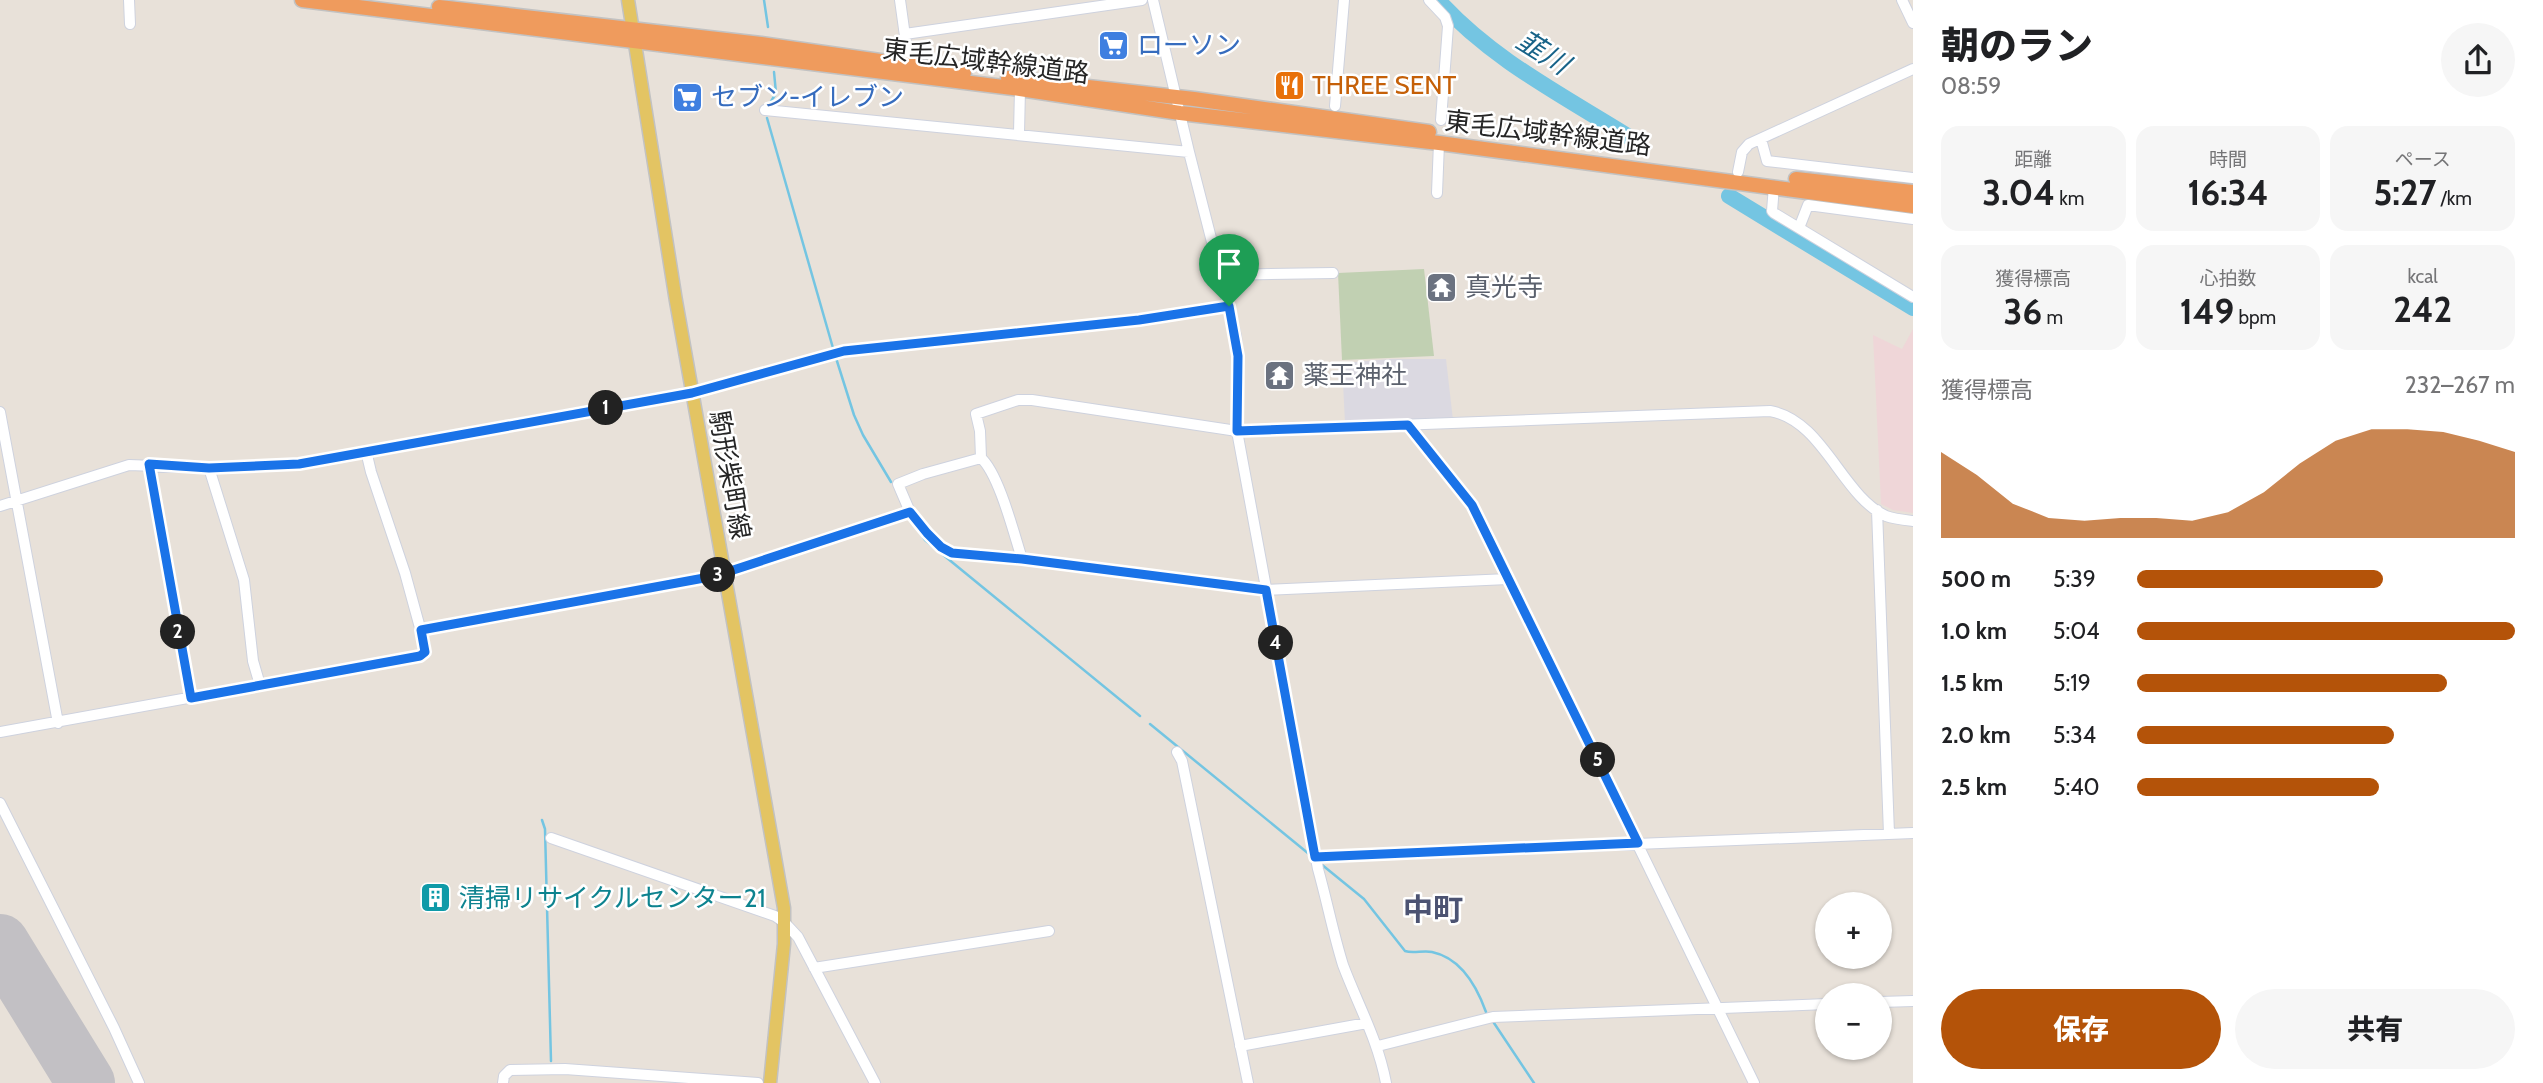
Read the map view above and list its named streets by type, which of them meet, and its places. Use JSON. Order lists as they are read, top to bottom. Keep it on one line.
{"streets":{"highway":["東毛広域幹線道路"],"main road":["駒形柴町線"]},"crossings":[["東毛広域幹線道路","駒形柴町線"]],"districts":["中町"],"water":["韮川"],"places":{"supermarket":["ローソン","セブン-イレブン"],"restaurant":["THREE SENT"],"temple":["真光寺","薬王神社"],"building":["清掃リサイクルセンター21"]},"page":{"heading":["朝のラン","08:59"],"stats":[["距離","3.04 km"],["時間","16:34"],["ペース","5:27 /km"],["獲得標高","36 m"],["心拍数","149 bpm"],["kcal","242"]],"chart":["獲得標高","232–267 m"],"pins":["1","3","2","4","5"],"list":[{"name":"500 m","note":"5:39"},{"name":"1.0 km","note":"5:04"},{"name":"1.5 km","note":"5:19"},{"name":"2.0 km","note":"5:34"},{"name":"2.5 km","note":"5:40"}],"map_buttons":["+","−"],"buttons":["保存","共有"]}}
